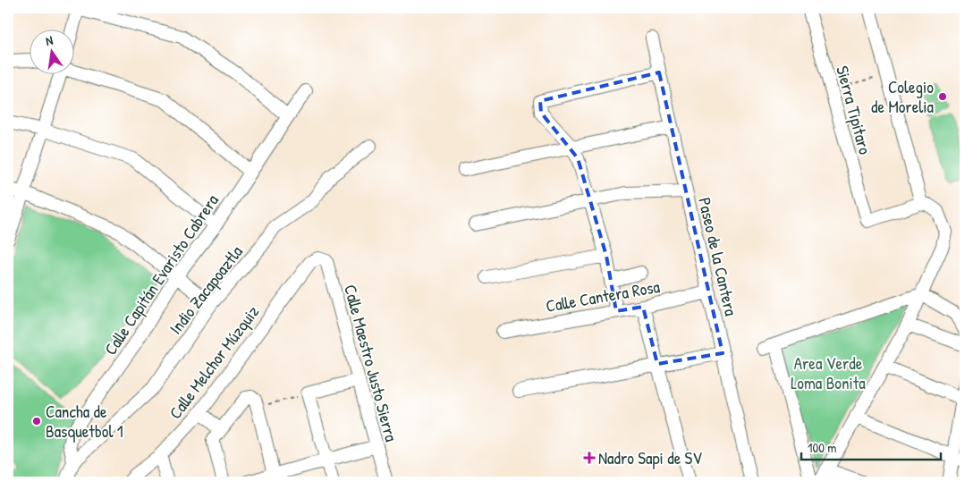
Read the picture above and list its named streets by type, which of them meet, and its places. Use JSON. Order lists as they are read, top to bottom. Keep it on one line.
{"streets":{"street":["Sierra Tipitaro","Paseo de la Cantera","Calle Capitán Evaristo Cabrera","Indio Zacapoaztla","Calle Cantera Rosa","Calle Melchor Múzquiz","Calle Maestro Justo Sierra"]},"crossings":[["Paseo de la Cantera","Calle Cantera Rosa"],["Calle Capitán Evaristo Cabrera","Indio Zacapoaztla"],["Calle Melchor Múzquiz","Calle Maestro Justo Sierra"]],"parks":["Area Verde Loma Bonita"],"places":{"other":["Colegio de Morelia","Cancha de Basquetbol 1"],"health":["Nadro Sapi de SV"]},"scale_bar":"100 m","north":"top"}
